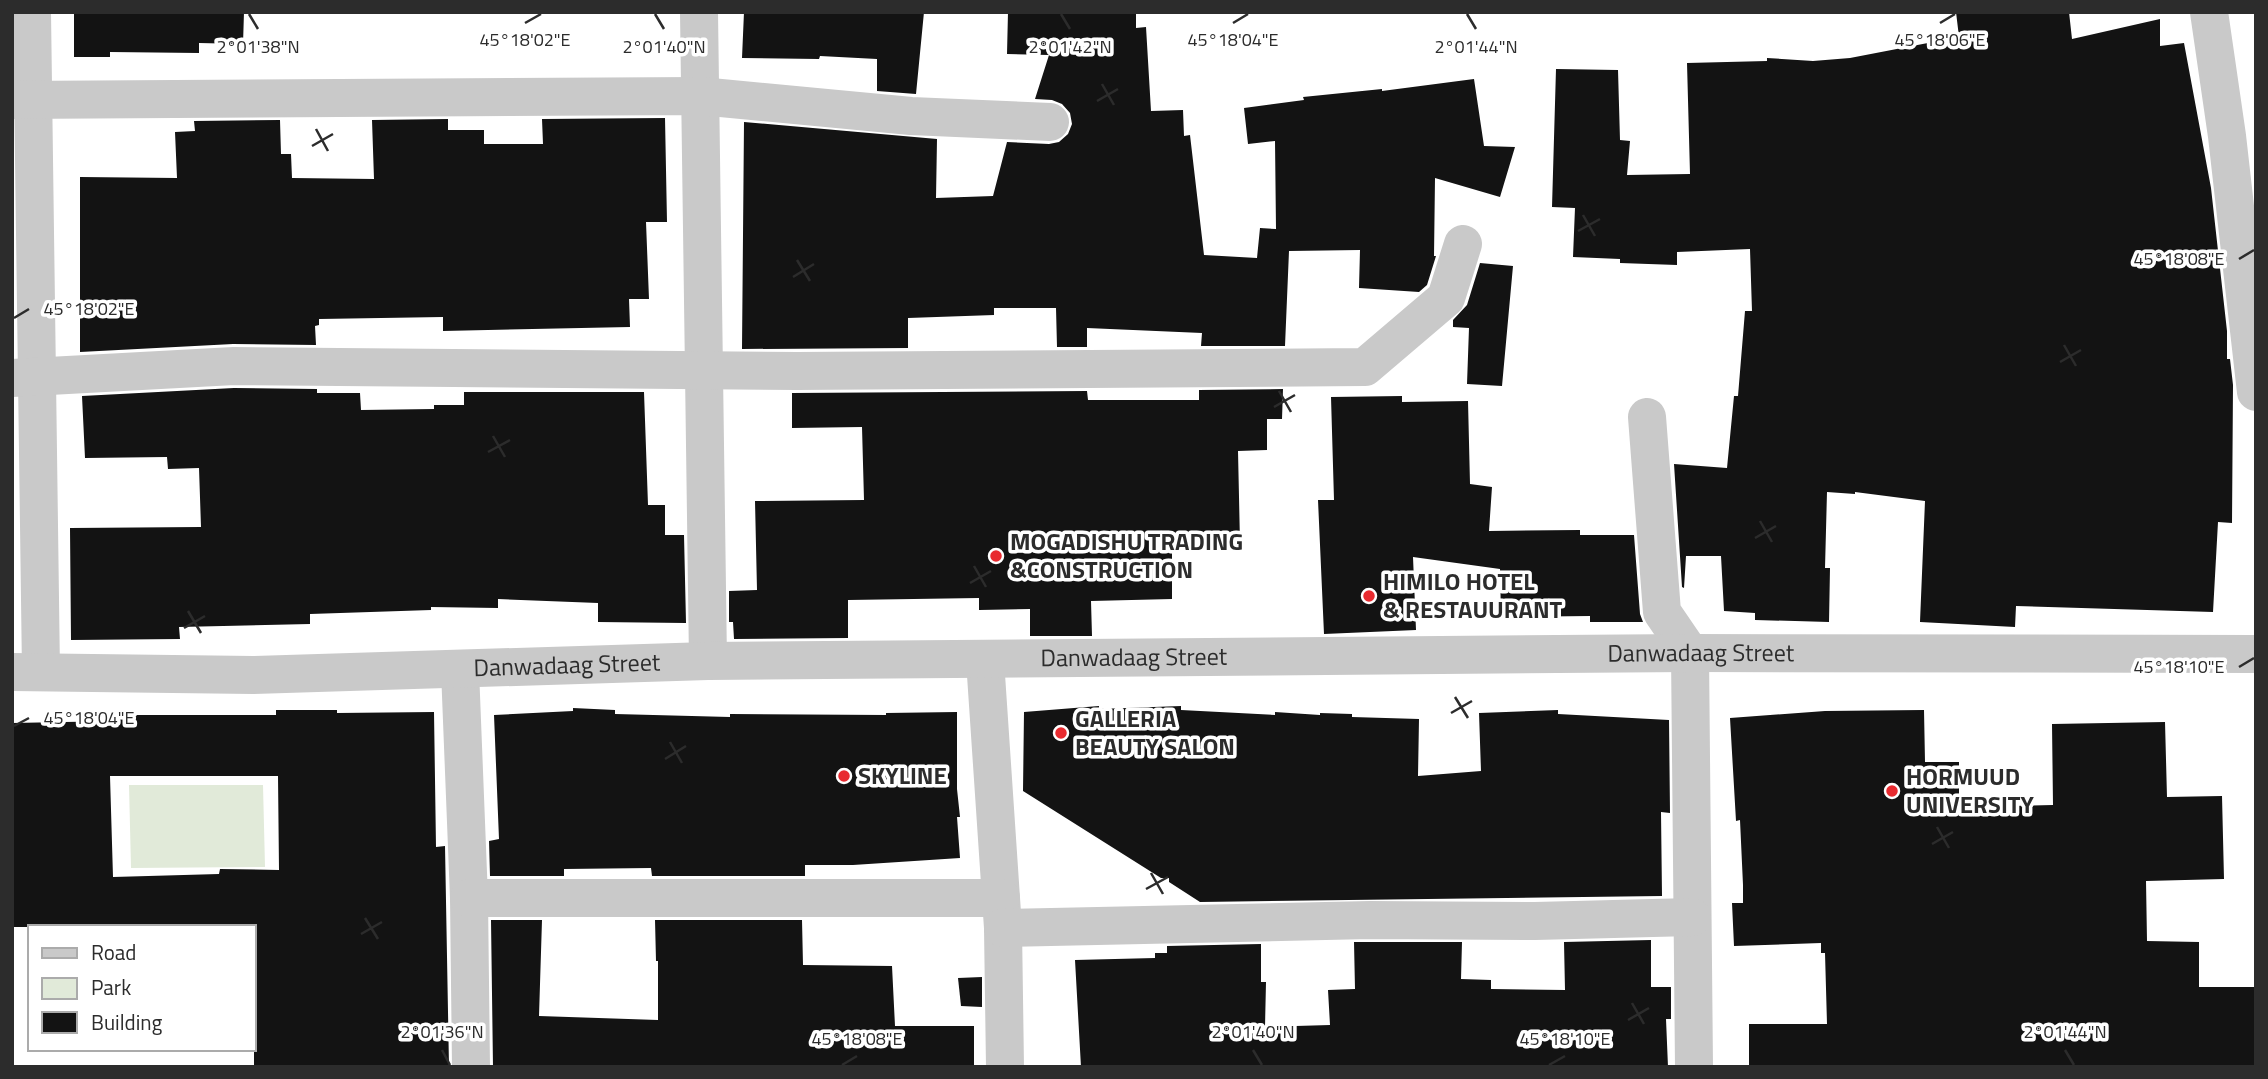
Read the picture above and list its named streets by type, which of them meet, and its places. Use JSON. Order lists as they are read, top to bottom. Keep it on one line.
{"streets":{"street":["Danwadaag Street"]},"places":["MOGADISHU TRADING &CONSTRUCTION","HIMILO HOTEL & RESTAUURANT","GALLERIA BEAUTY SALON","SKYLINE","HORMUUD UNIVERSITY"],"legend":["Road","Park","Building"],"coordinates":["45°18'02\"E","45°18'04\"E","45°18'06\"E","2°01'38\"N","2°01'40\"N","2°01'42\"N","2°01'44\"N","45°18'08\"E","45°18'10\"E","2°01'36\"N"]}
